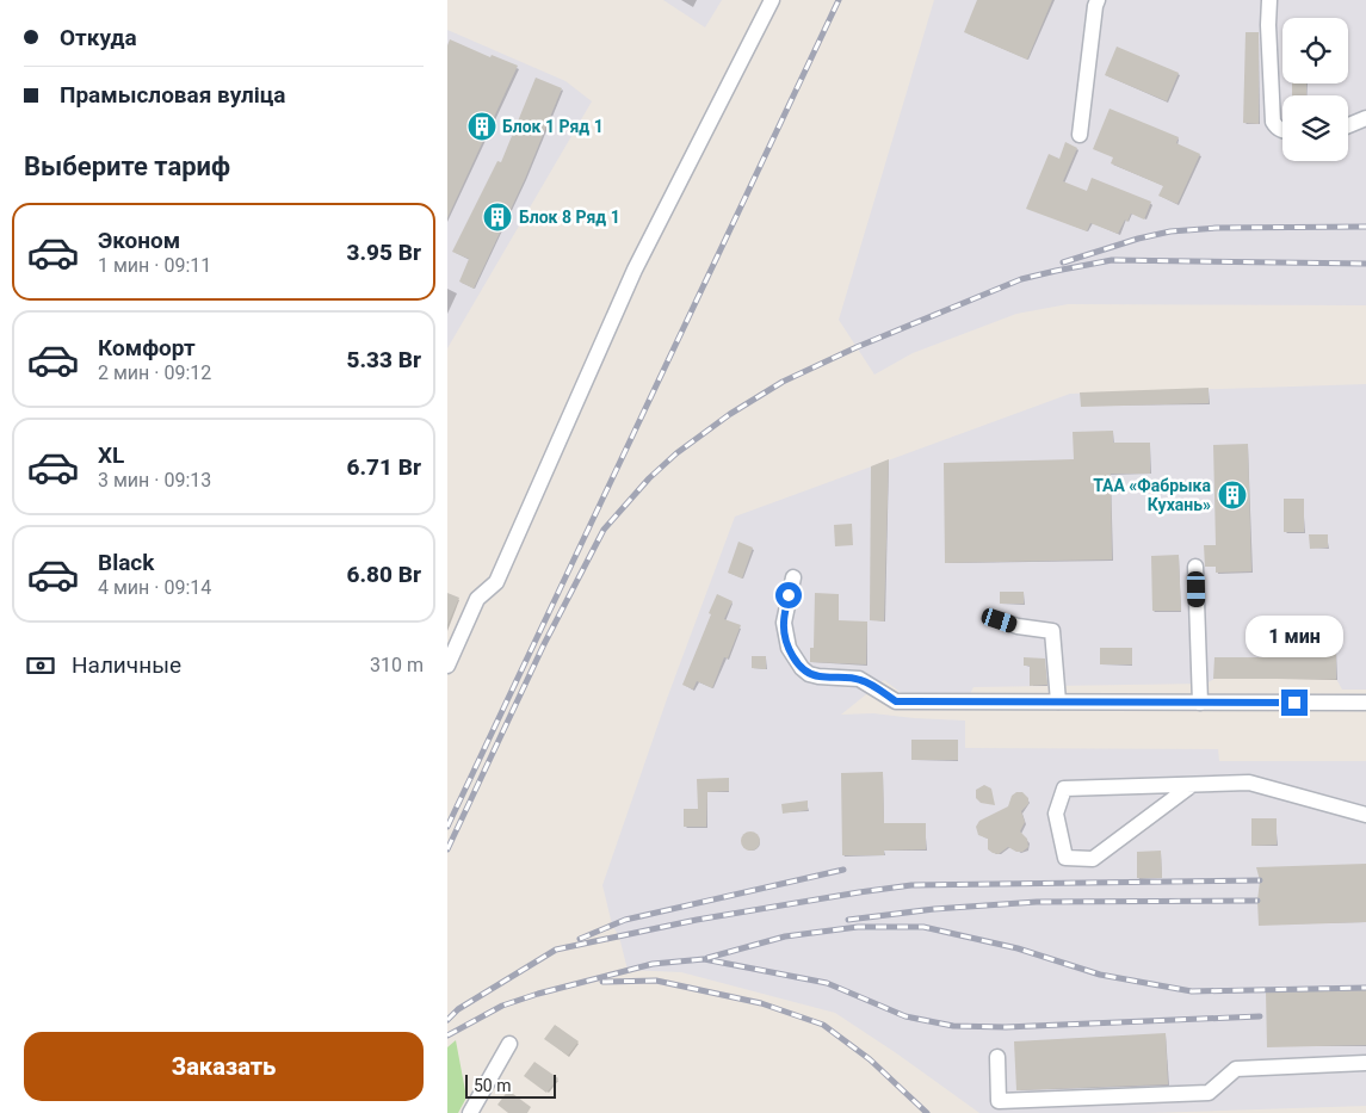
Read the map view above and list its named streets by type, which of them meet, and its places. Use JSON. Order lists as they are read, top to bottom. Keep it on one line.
{"places":{"building":["Блок 1 Ряд 1","Блок 8 Ряд 1","ТАА «Фабрыка Кухань»"]},"scale_bar":"50 m","page":{"banner":["Откуда","Прамысловая вуліца"],"heading":"Выберите тариф","list":[{"name":"Эконом","note":"1 мин · 09:11","value":"3.95 Br"},{"name":"Комфорт","note":"2 мин · 09:12","value":"5.33 Br"},{"name":"XL","note":"3 мин · 09:13","value":"6.71 Br"},{"name":"Black","note":"4 мин · 09:14","value":"6.80 Br"}],"bubble":"1 мин","pay":["Наличные","310 m"],"buttons":"Заказать","scale":"50 m"}}
